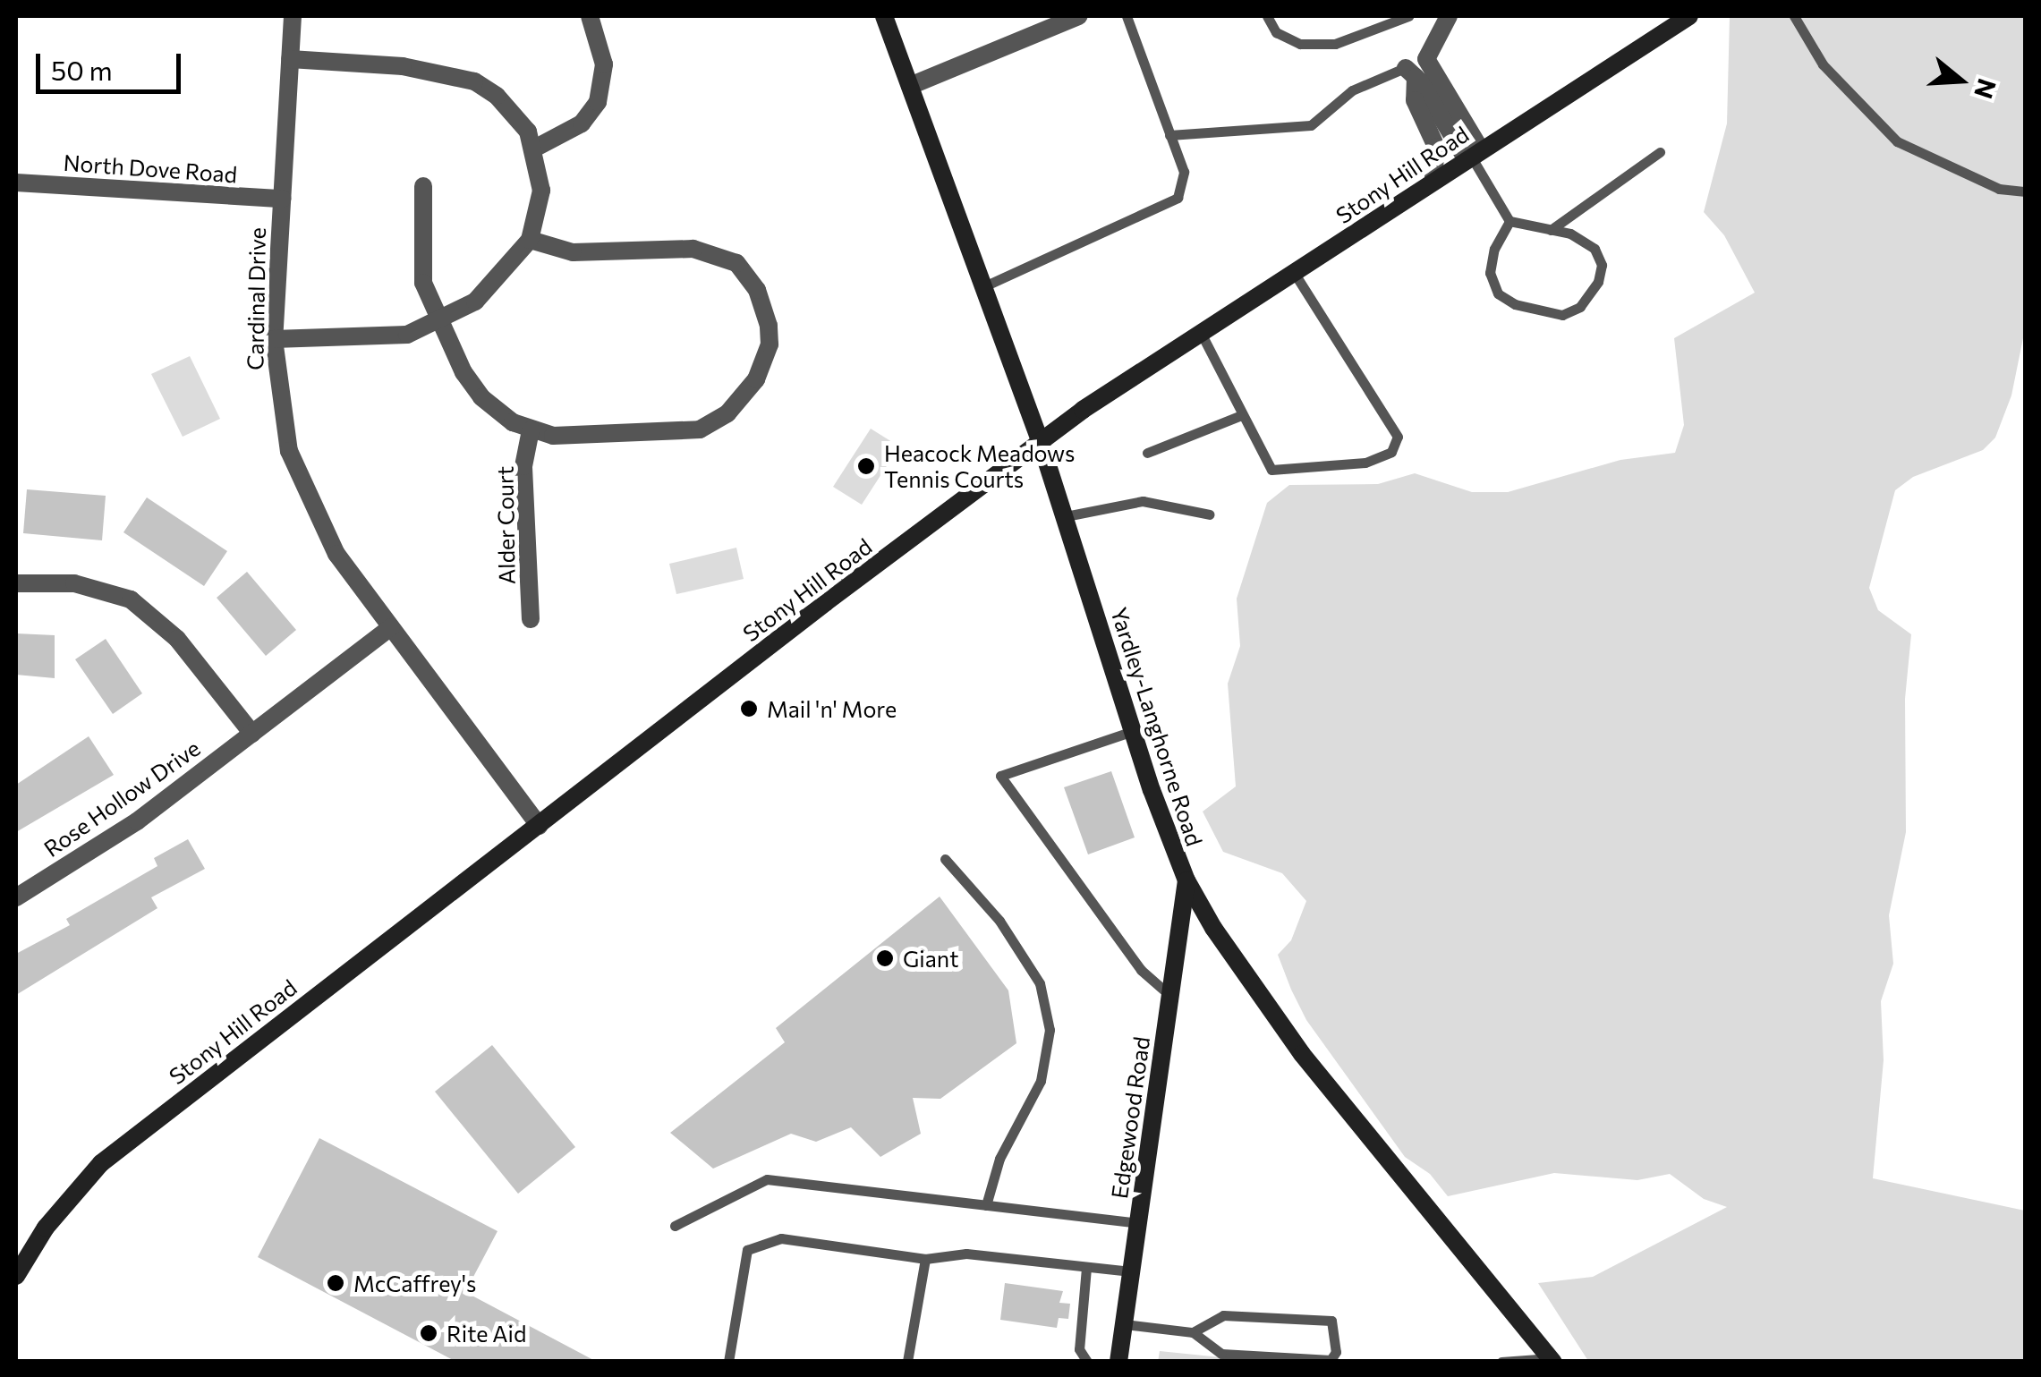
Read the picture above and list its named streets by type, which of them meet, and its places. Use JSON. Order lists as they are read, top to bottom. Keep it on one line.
{"streets":{"street":["North Dove Road","Stony Hill Road","Cardinal Drive","Alder Court","Yardley-Langhorne Road","Rose Hollow Drive","Edgewood Road"]},"crossings":[["North Dove Road","Cardinal Drive"],["Stony Hill Road","Cardinal Drive"],["Stony Hill Road","Yardley-Langhorne Road"],["Cardinal Drive","Rose Hollow Drive"],["Yardley-Langhorne Road","Edgewood Road"]],"places":["Heacock Meadows Tennis Courts","Mail 'n' More","Giant","McCaffrey's","Rite Aid"],"scale_bar":"50 m","north":"right"}
